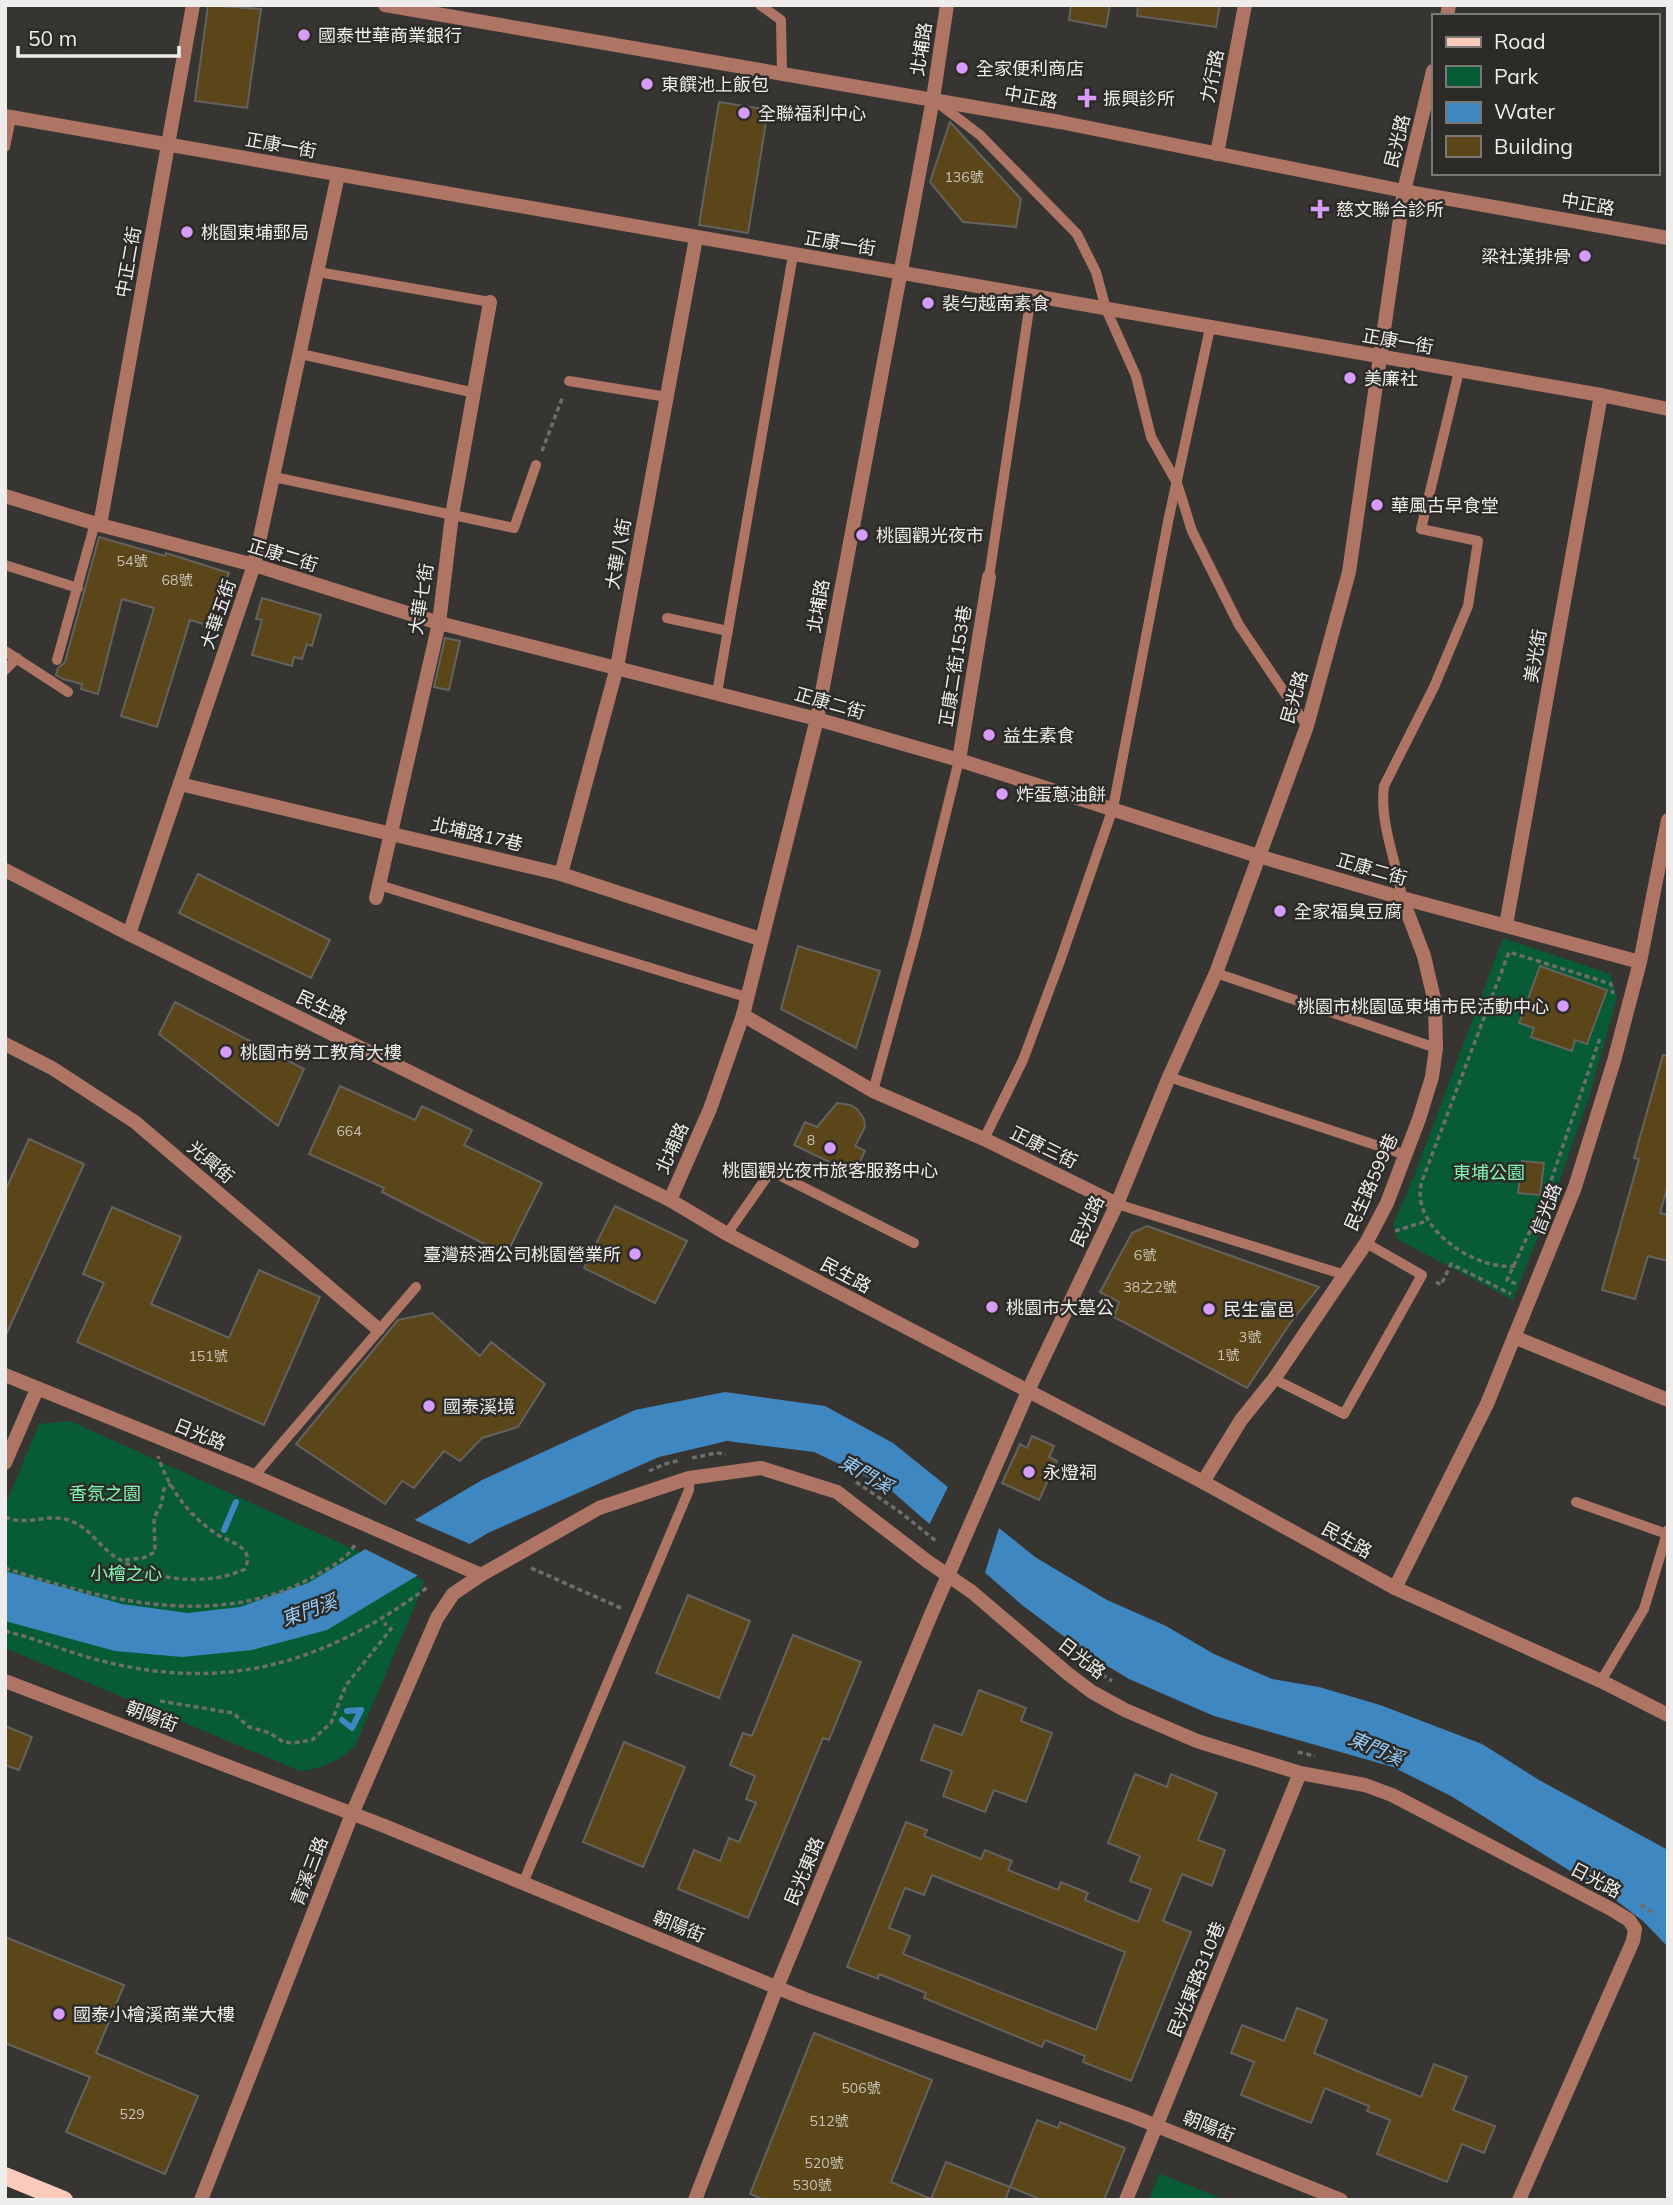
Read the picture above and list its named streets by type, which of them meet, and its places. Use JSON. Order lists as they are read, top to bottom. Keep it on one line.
{"streets":{"street":["北埔路","力行路","中正路","民光路","正康一街","中正二街","大華八街","正康二街","大華七街","大華五街","美光街","正康二街153巷","北埔路17巷","民生路","正康三街","光興街","民生路599巷","信光路","日光路","朝陽街","青溪三路","民光東路","民光東路310巷"]},"crossings":[["北埔路","中正路"],["北埔路","正康一街"],["北埔路","正康二街"],["北埔路","北埔路17巷"],["北埔路","民生路"],["北埔路","正康三街"],["力行路","中正路"],["中正路","民光路"],["民光路","正康一街"],["民光路","正康二街"],["民光路","民生路"],["民光路","正康三街"],["民光路","民光東路"],["正康一街","中正二街"],["正康一街","大華八街"],["正康一街","大華五街"],["正康一街","美光街"],["中正二街","正康二街"],["大華八街","正康二街"],["大華八街","北埔路17巷"],["正康二街","大華七街"],["正康二街","大華五街"],["正康二街","美光街"],["正康二街","正康二街153巷"],["正康二街","民生路599巷"],["正康二街","信光路"],["大華七街","北埔路17巷"],["大華五街","北埔路17巷"],["大華五街","民生路"],["民生路","民生路599巷"],["民生路","信光路"],["民生路","民光東路"],["正康三街","民生路599巷"],["日光路","青溪三路"],["日光路","民光東路"],["日光路","民光東路310巷"],["朝陽街","青溪三路"],["朝陽街","民光東路"],["朝陽街","民光東路310巷"]],"water":["東門溪"],"parks":["東埔公園","香氛之園","小檜之心"],"places":{"other":["國泰世華商業銀行","全家便利商店","東饌池上飯包","全聯福利中心","桃園東埔郵局","梁社漢排骨","裴勻越南素食","美廉社","華風古早食堂","桃園觀光夜市","益生素食","炸蛋蔥油餅","全家福臭豆腐","桃園市桃園區東埔市民活動中心","桃園市勞工教育大樓","桃園觀光夜市旅客服務中心","臺灣菸酒公司桃園營業所","桃園市大墓公","民生富邑","國泰溪境","永燈祠","國泰小檜溪商業大樓"],"health":["振興診所","慈文聯合診所"]},"house_numbers":["136號","54號","68號","664","8","6號","38之2號","3號","1號","151號","506號","529","512號","520號","530號"],"legend":["Road","Park","Water","Building"],"scale_bar":"50 m"}
